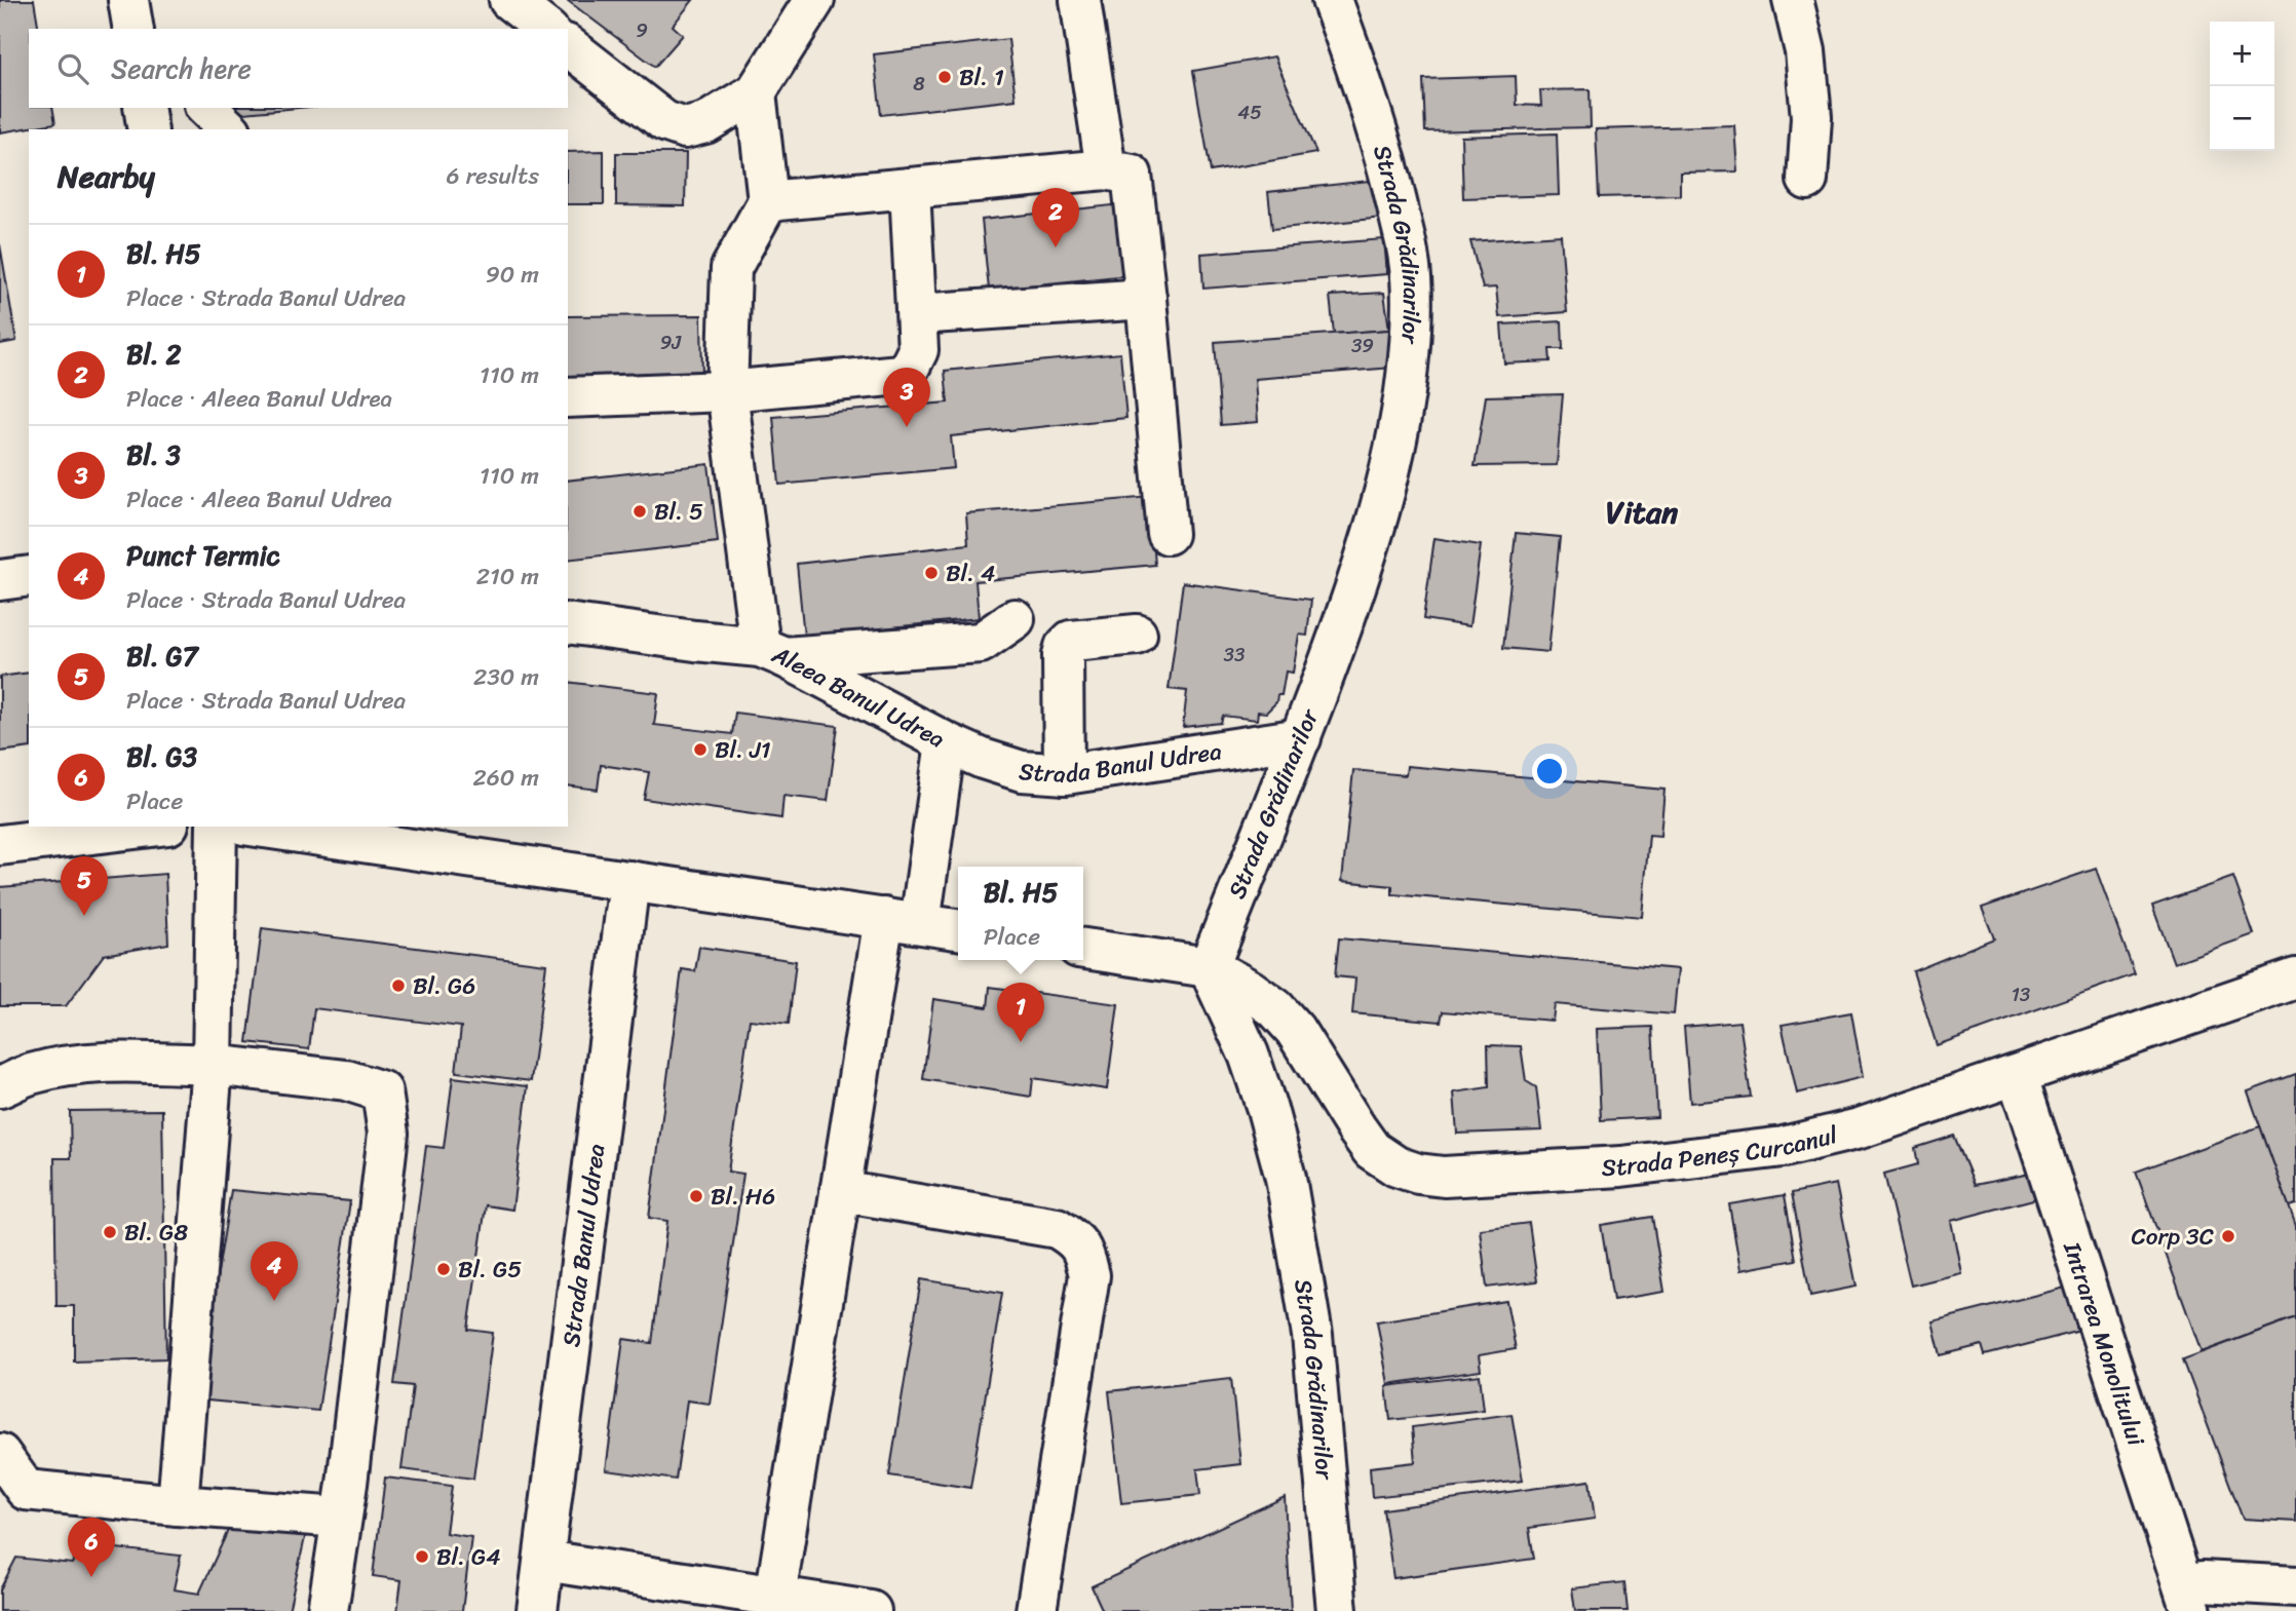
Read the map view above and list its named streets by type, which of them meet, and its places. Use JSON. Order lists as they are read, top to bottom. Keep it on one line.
{"streets":{"street":["Strada Grădinarilor","Aleea Banul Udrea","Strada Banul Udrea","Strada Peneș Curcanul","Intrarea Monolitului"]},"crossings":[["Strada Grădinarilor","Strada Banul Udrea"],["Strada Grădinarilor","Strada Peneș Curcanul"],["Aleea Banul Udrea","Strada Banul Udrea"],["Strada Peneș Curcanul","Intrarea Monolitului"]],"districts":["Vitan"],"places":["Bl. 1","Bl. 5","Bl. 4","Bl. J1","Bl. G6","Bl. H6","Bl. G8","Corp 3C","Bl. G5","Bl. G4"],"house_numbers":["9","8","45","9J","39","33","13"],"page":{"map_buttons":["+","−"],"search":"Search here","heading":["Nearby","6 results"],"pins":["2","3","5","1","4","6"],"list":[{"mark":"1","name":"Bl. H5","note":"Place · Strada Banul Udrea","value":"90 m"},{"mark":"2","name":"Bl. 2","note":"Place · Aleea Banul Udrea","value":"110 m"},{"mark":"3","name":"Bl. 3","note":"Place · Aleea Banul Udrea","value":"110 m"},{"mark":"4","name":"Punct Termic","note":"Place · Strada Banul Udrea","value":"210 m"},{"mark":"5","name":"Bl. G7","note":"Place · Strada Banul Udrea","value":"230 m"},{"mark":"6","name":"Bl. G3","note":"Place","value":"260 m"}],"popup":["Bl. H5","Place"]}}
